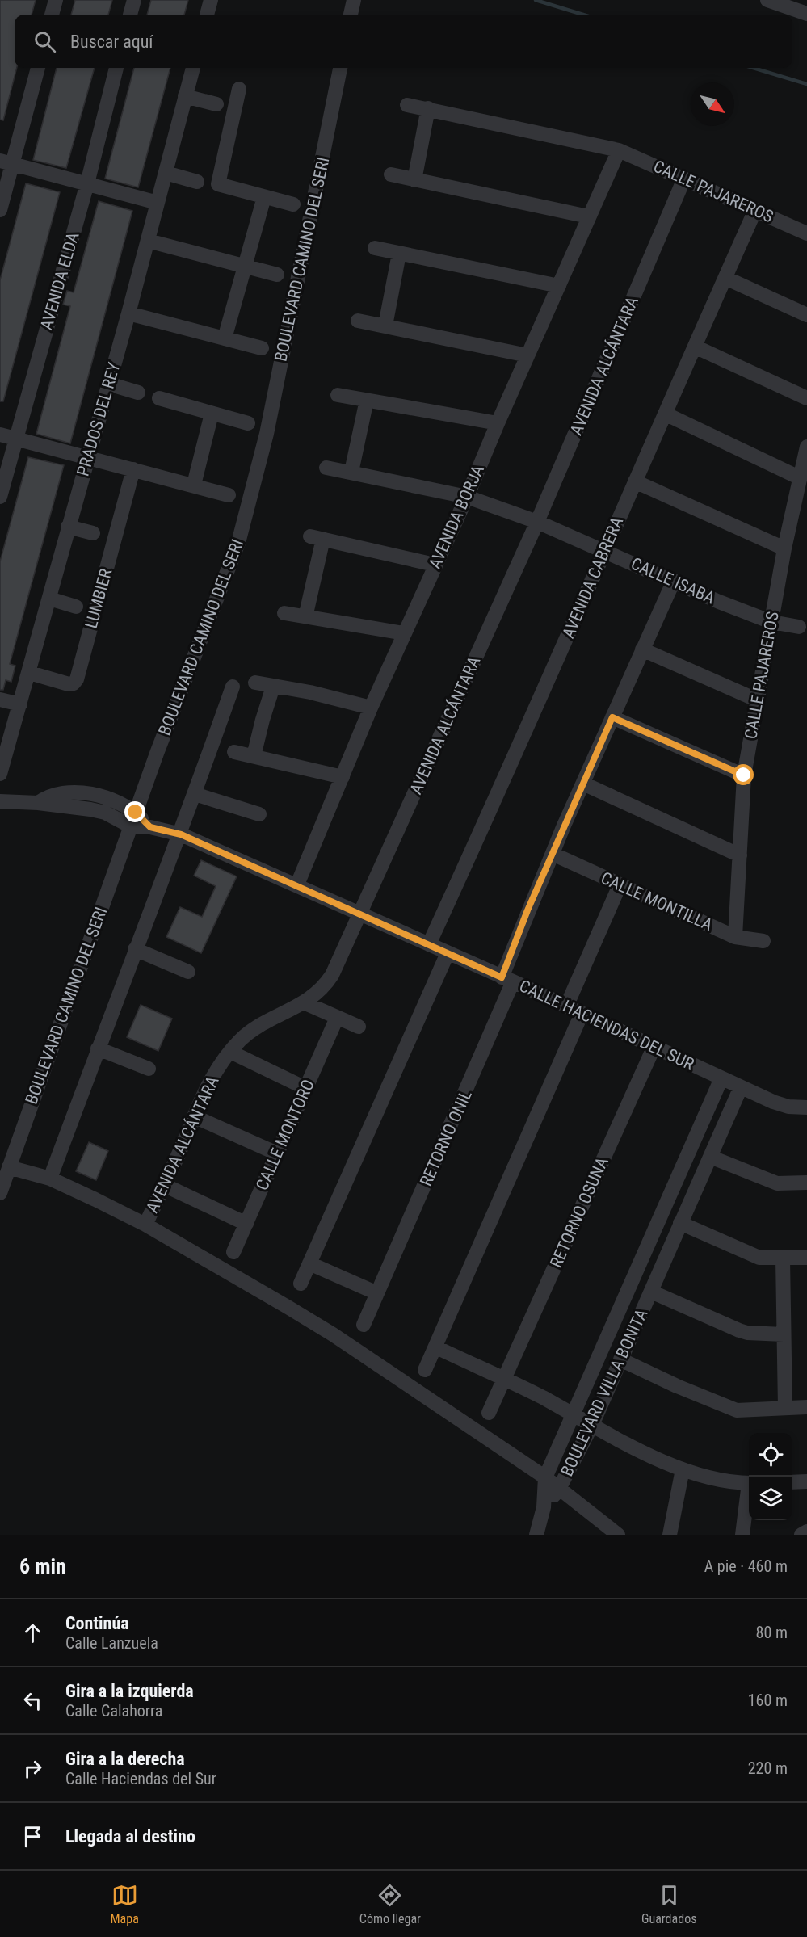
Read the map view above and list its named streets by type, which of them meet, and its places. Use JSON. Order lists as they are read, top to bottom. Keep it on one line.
{"streets":{"street":["CALLE PAJAREROS","BOULEVARD CAMINO DEL SERI","AVENIDA ELDA","AVENIDA ALCÁNTARA","PRADOS DEL REY","AVENIDA BORJA","AVENIDA CABRERA","CALLE ISABA","LUMBIER","CALLE MONTILLA","CALLE HACIENDAS DEL SUR","CALLE MONTORO","RETORNO ONIL","RETORNO OSUNA","BOULEVARD VILLA BONITA"]},"crossings":[["CALLE PAJAREROS","AVENIDA ALCÁNTARA"],["CALLE PAJAREROS","AVENIDA BORJA"],["CALLE PAJAREROS","AVENIDA CABRERA"],["CALLE PAJAREROS","CALLE ISABA"],["CALLE PAJAREROS","CALLE MONTILLA"],["BOULEVARD CAMINO DEL SERI","CALLE HACIENDAS DEL SUR"],["AVENIDA ALCÁNTARA","CALLE ISABA"],["AVENIDA ALCÁNTARA","CALLE HACIENDAS DEL SUR"],["PRADOS DEL REY","LUMBIER"],["AVENIDA BORJA","CALLE ISABA"],["AVENIDA BORJA","CALLE HACIENDAS DEL SUR"],["AVENIDA CABRERA","CALLE ISABA"],["AVENIDA CABRERA","CALLE HACIENDAS DEL SUR"],["CALLE ISABA","RETORNO ONIL"],["CALLE MONTILLA","RETORNO ONIL"],["CALLE HACIENDAS DEL SUR","RETORNO ONIL"],["CALLE HACIENDAS DEL SUR","RETORNO OSUNA"],["CALLE HACIENDAS DEL SUR","BOULEVARD VILLA BONITA"]],"north":"bottom right","page":{"search":"Buscar aquí","heading":["6 min","A pie · 460 m"],"list":[["Continúa","Calle Lanzuela","80 m"],["Gira a la izquierda","Calle Calahorra","160 m"],["Gira a la derecha","Calle Haciendas del Sur","220 m"],"Llegada al destino"],"nav":["Mapa","Cómo llegar","Guardados"]}}
